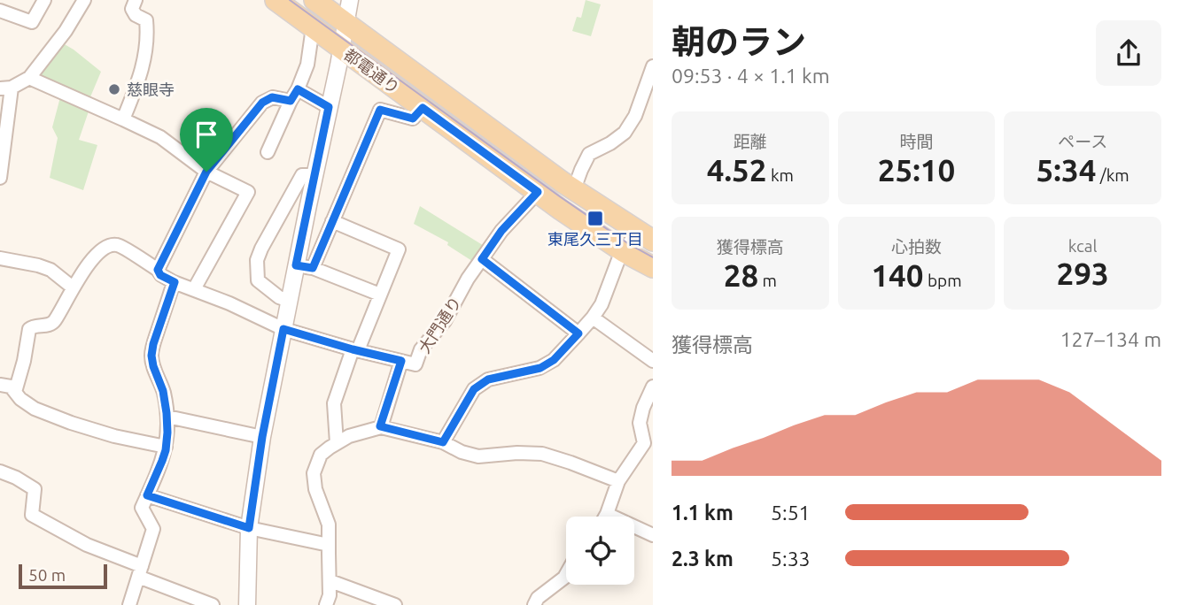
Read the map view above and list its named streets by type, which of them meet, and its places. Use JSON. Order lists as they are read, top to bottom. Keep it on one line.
{"streets":{"main road":["都電通り"],"street":["大門通り"]},"crossings":[["都電通り","大門通り"]],"places":{"other":["慈眼寺"],"transit":["東尾久三丁目"]},"scale_bar":"50 m","page":{"heading":["朝のラン","09:53 · 4 × 1.1 km"],"stats":[["距離","4.52 km"],["時間","25:10"],["ペース","5:34 /km"],["獲得標高","28 m"],["心拍数","140 bpm"],["kcal","293"]],"chart":["獲得標高","127–134 m"],"list":[{"name":"1.1 km","note":"5:51"},{"name":"2.3 km","note":"5:33"}],"scale":"50 m"}}
